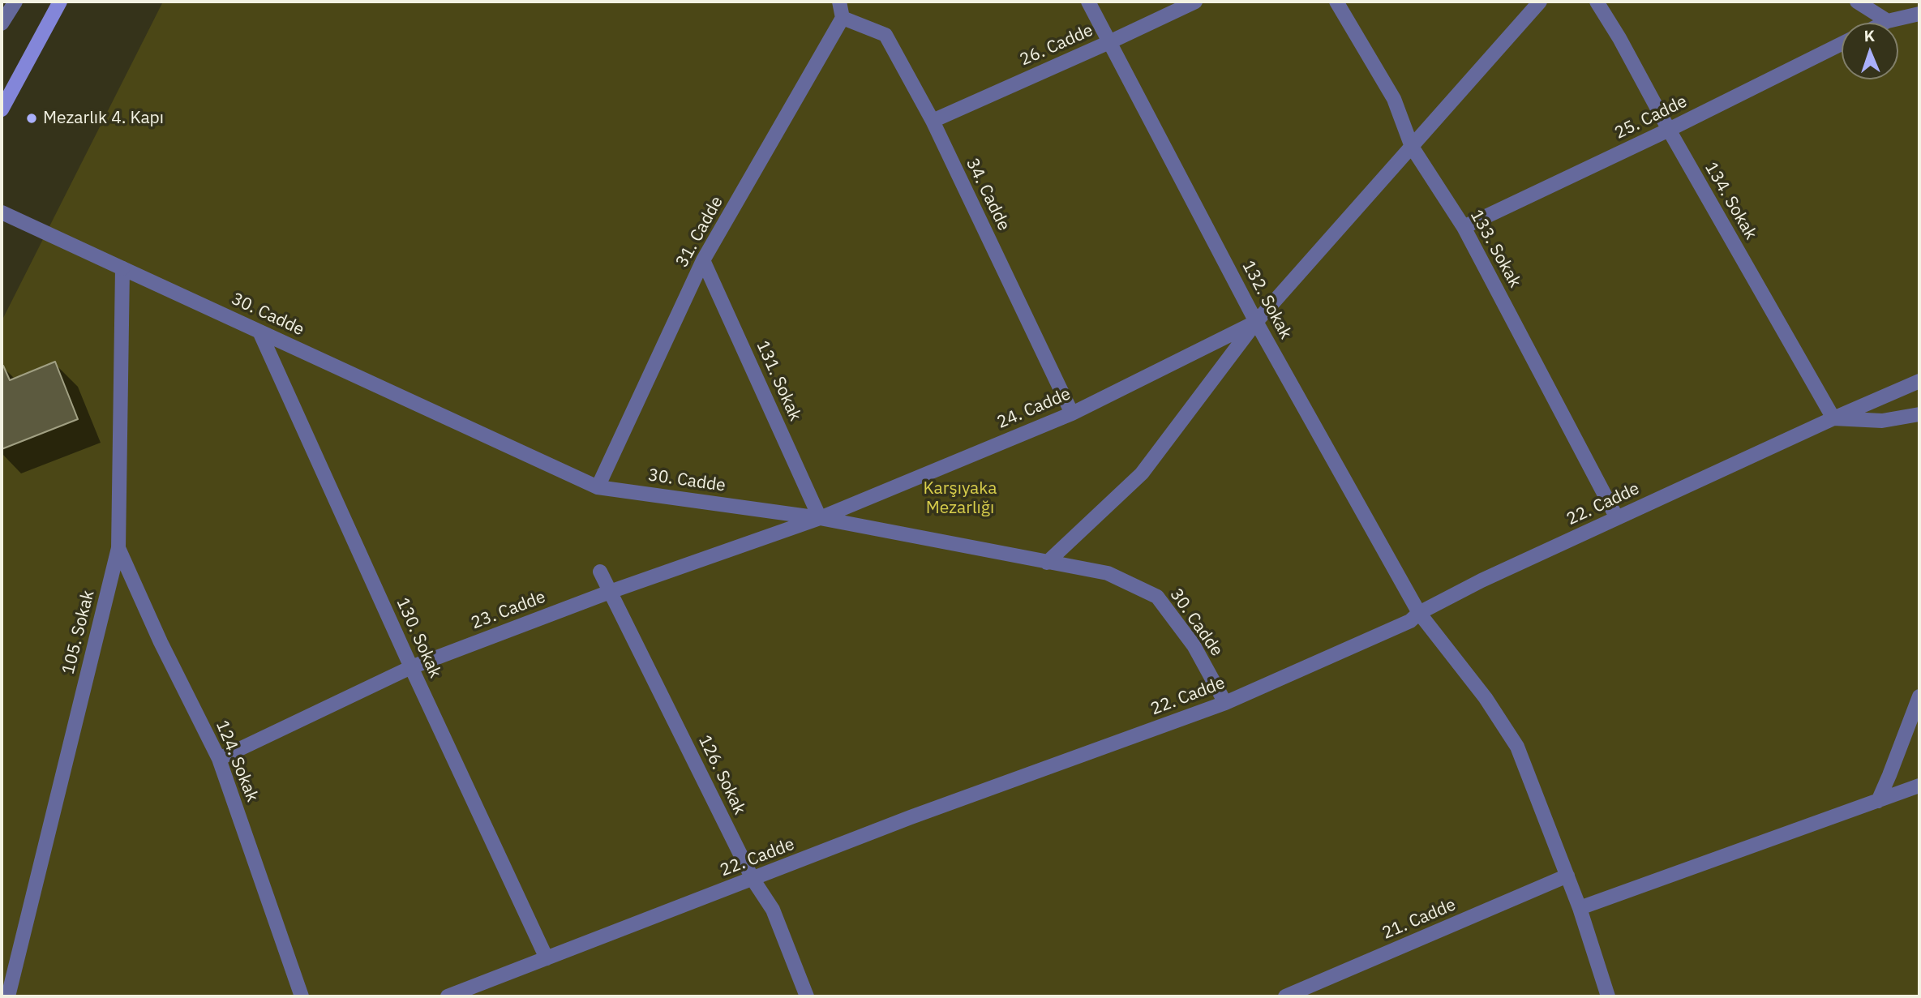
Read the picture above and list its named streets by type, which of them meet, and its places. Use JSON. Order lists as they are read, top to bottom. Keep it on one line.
{"streets":{"street":["26. Cadde","25. Cadde","34. Cadde","134. Sokak","31. Cadde","133. Sokak","132. Sokak","30. Cadde","131. Sokak","24. Cadde","22. Cadde","23. Cadde","105. Sokak","130. Sokak","124. Sokak","126. Sokak","21. Cadde"]},"crossings":[["26. Cadde","34. Cadde"],["26. Cadde","132. Sokak"],["25. Cadde","134. Sokak"],["25. Cadde","133. Sokak"],["34. Cadde","31. Cadde"],["34. Cadde","24. Cadde"],["134. Sokak","22. Cadde"],["31. Cadde","30. Cadde"],["31. Cadde","131. Sokak"],["133. Sokak","22. Cadde"],["132. Sokak","24. Cadde"],["132. Sokak","22. Cadde"],["132. Sokak","21. Cadde"],["30. Cadde","131. Sokak"],["30. Cadde","24. Cadde"],["30. Cadde","22. Cadde"],["30. Cadde","23. Cadde"],["30. Cadde","105. Sokak"],["30. Cadde","130. Sokak"],["131. Sokak","24. Cadde"],["131. Sokak","23. Cadde"],["24. Cadde","23. Cadde"],["22. Cadde","130. Sokak"],["22. Cadde","126. Sokak"],["23. Cadde","130. Sokak"],["23. Cadde","124. Sokak"],["23. Cadde","126. Sokak"],["105. Sokak","124. Sokak"]],"parks":["Karşıyaka Mezarlığı"],"places":["Mezarlık 4. Kapı"],"north":"top"}
